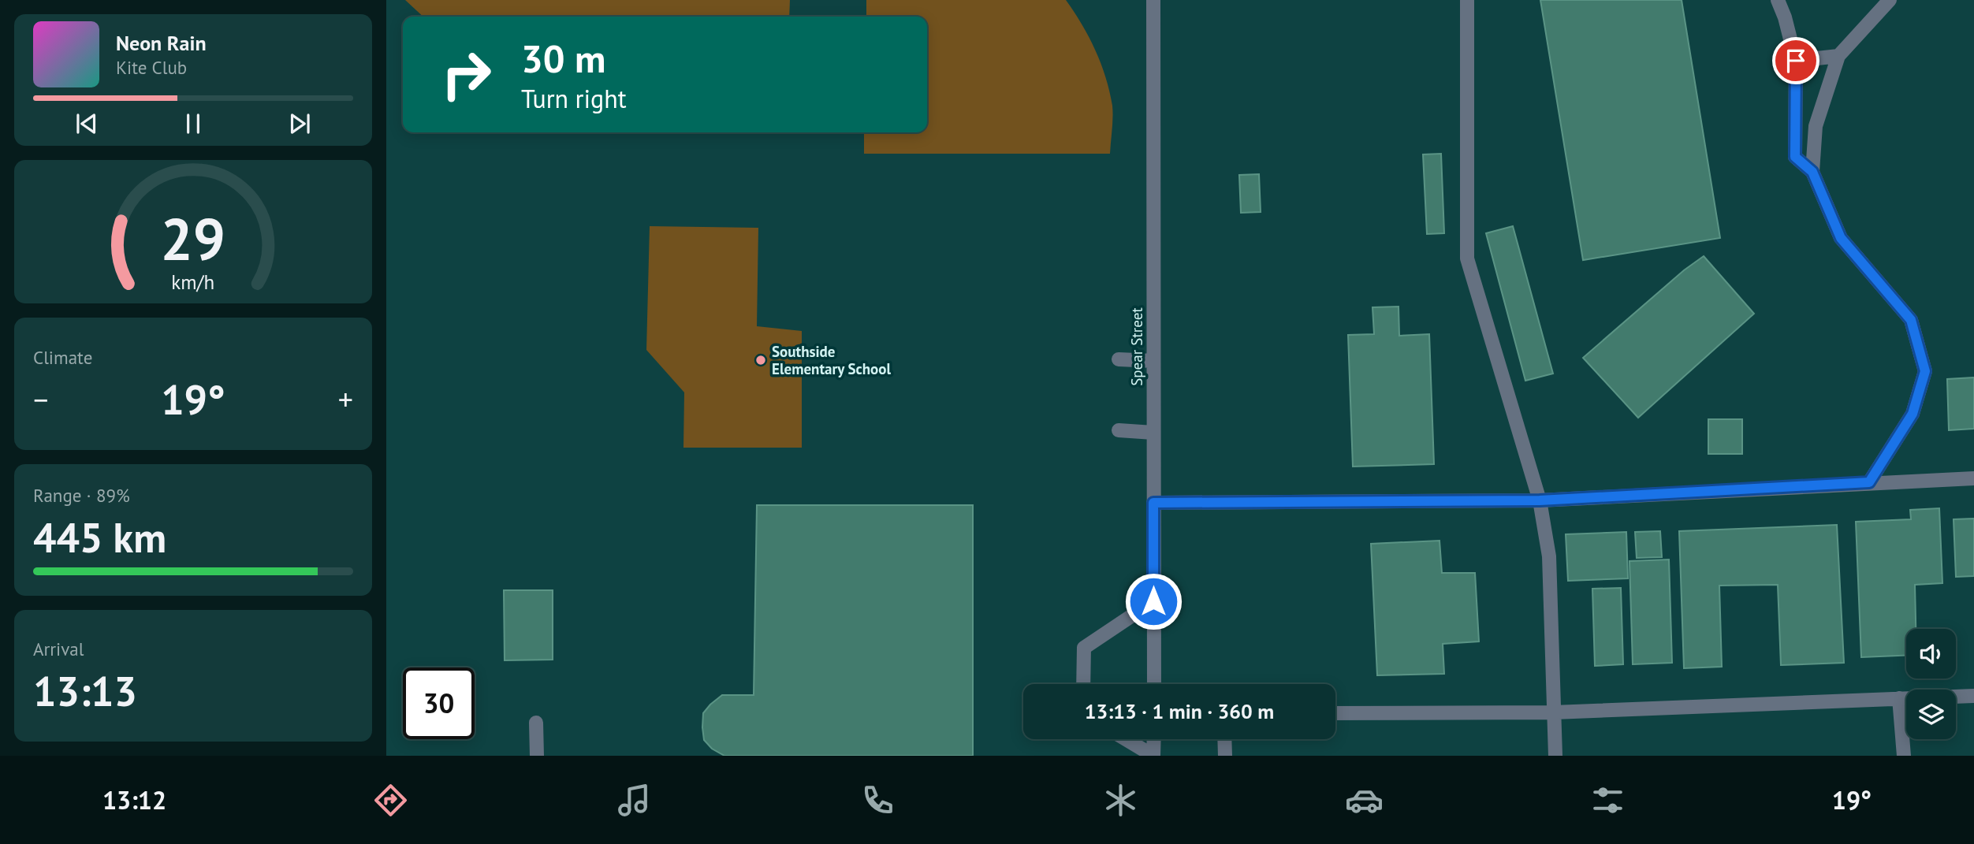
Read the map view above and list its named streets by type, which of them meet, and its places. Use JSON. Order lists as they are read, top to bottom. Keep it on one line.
{"streets":{"street":["Spear Street"]},"places":["Southside Elementary School"],"page":{"turn":["30 m","Turn right"],"song":["Neon Rain","Kite Club"],"tile":["Climate",["Range · 89%","445 km"],["Arrival","13:13"]],"heat":["−","19°","+"],"limit":"30","trip":"13:13 · 1 min · 360 m","tabs":["13:12","19°"],"gauge":["29","km/h"]}}
